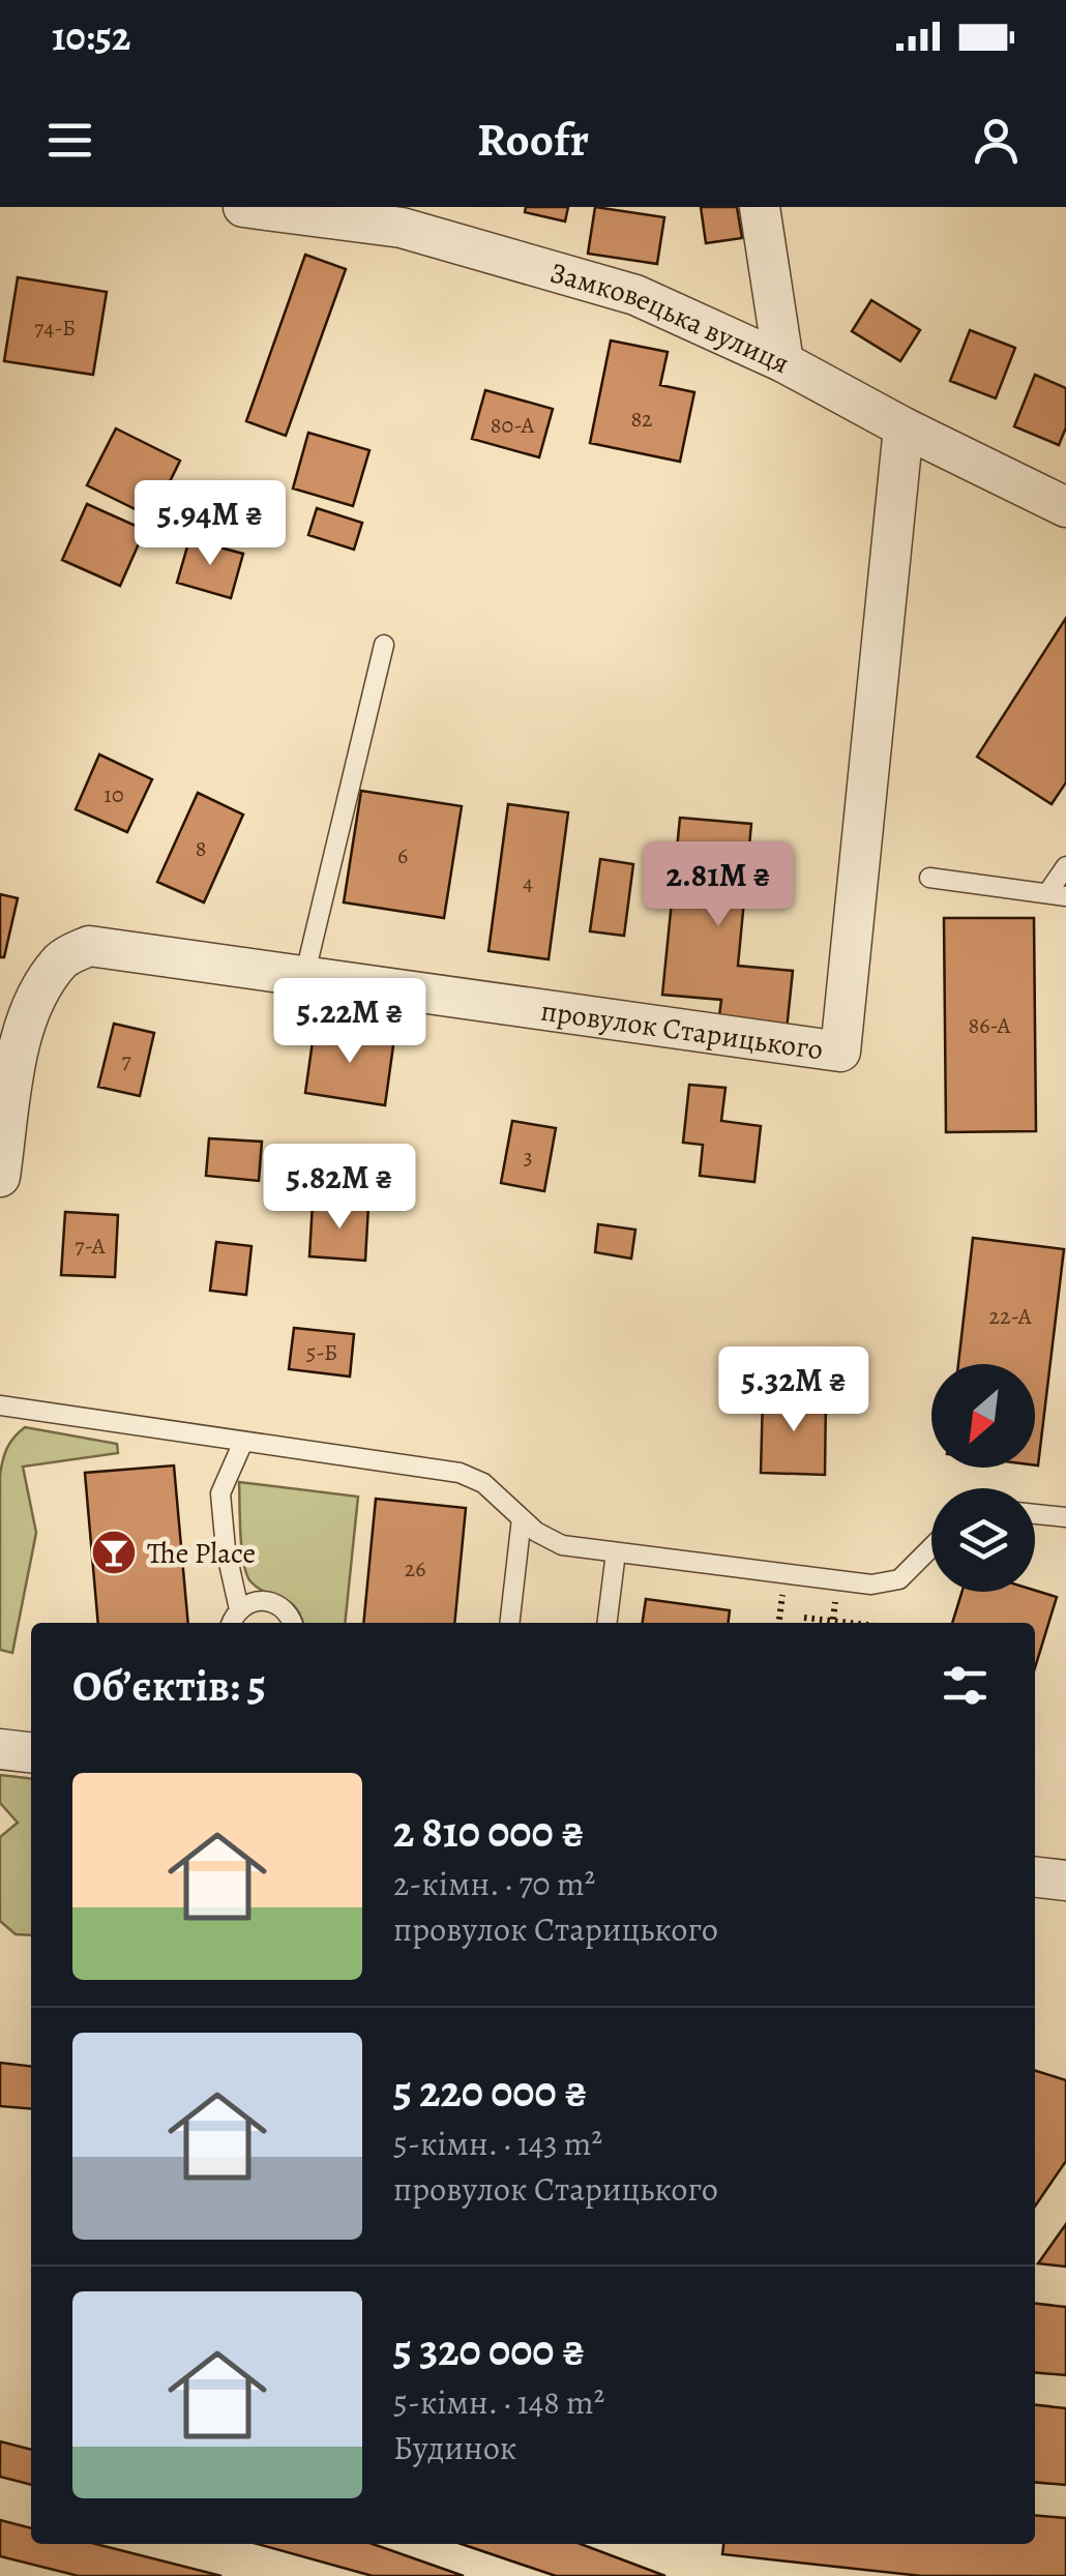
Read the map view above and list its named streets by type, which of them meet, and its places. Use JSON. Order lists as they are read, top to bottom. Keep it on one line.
{"streets":{"street":["Замковецька вулиця","провулок Старицького"]},"crossings":[["Замковецька вулиця","провулок Старицького"]],"places":{"bar":["The Place"]},"house_numbers":["74-Б","82","80-А","10","8","6","4","86-А","7","3","7-А","22-А","5-Б","26"],"north":"bottom left","page":{"status":"10:52","header":"Roofr","price":["5.94M ₴","2.81M ₴","5.22M ₴","5.82M ₴","5.32M ₴"],"heading":"Об’єктів: 5","list":[{"name":"2 810 000 ₴","note":"2-кімн. · 70 m² · провулок Старицького"},{"name":"5 220 000 ₴","note":"5-кімн. · 143 m² · провулок Старицького"},{"name":"5 320 000 ₴","note":"5-кімн. · 148 m² · Будинок"}]}}
